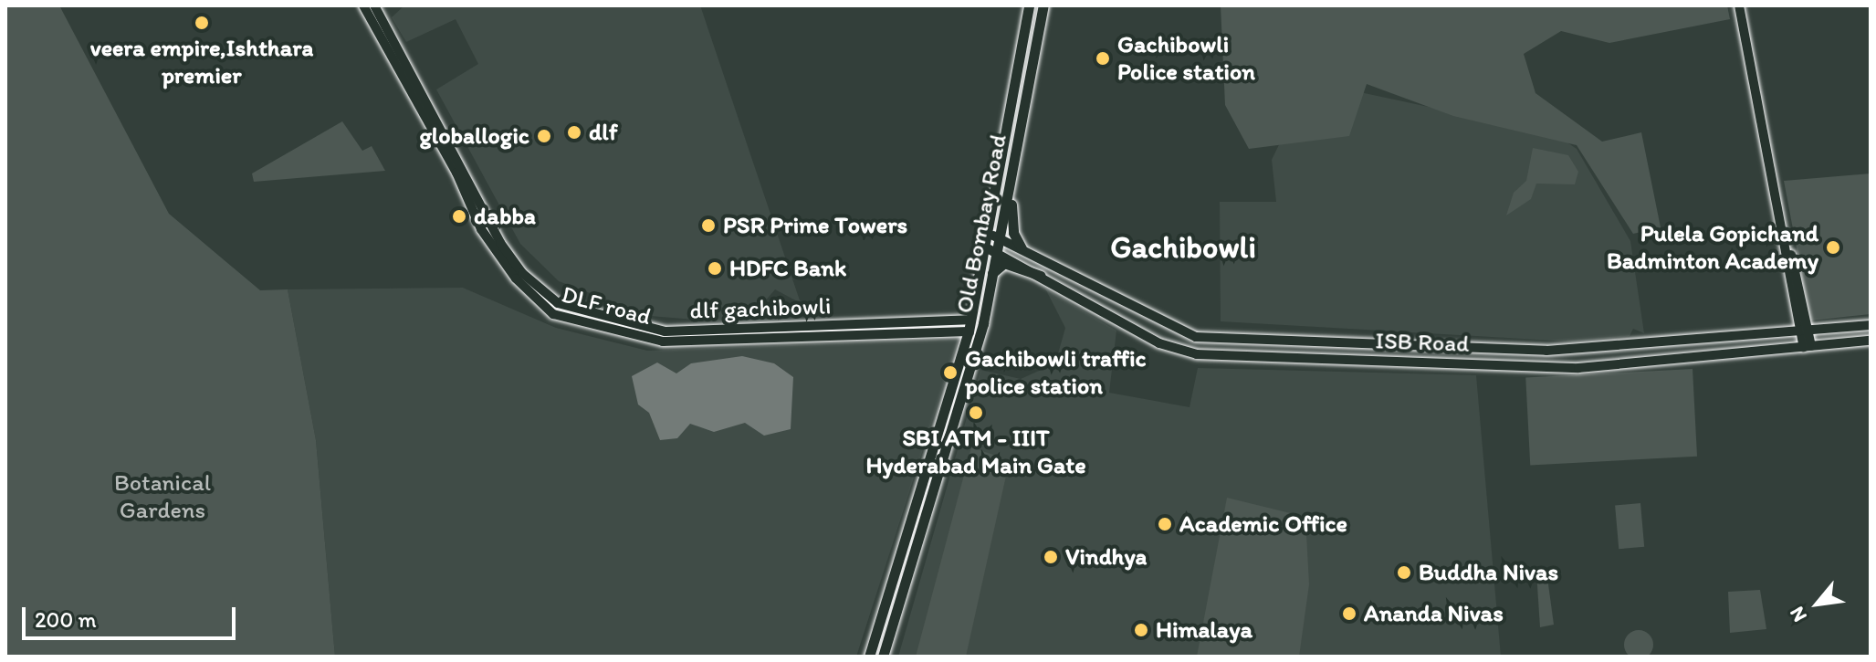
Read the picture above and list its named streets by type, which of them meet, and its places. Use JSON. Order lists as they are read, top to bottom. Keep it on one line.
{"streets":{"main road":["Old Bombay Road","DLF road","dlf gachibowli","ISB Road"]},"crossings":[["Old Bombay Road","DLF road"],["Old Bombay Road","dlf gachibowli"],["Old Bombay Road","ISB Road"]],"districts":["Gachibowli"],"parks":["Botanical Gardens"],"places":["veera empire,Ishthara premier","Gachibowli Police station","dlf","globallogic","dabba","PSR Prime Towers","Pulela Gopichand Badminton Academy","HDFC Bank","Gachibowli traffic police station","SBI ATM - IIIT Hyderabad Main Gate","Academic Office","Vindhya","Buddha Nivas","Ananda Nivas","Himalaya"],"scale_bar":"200 m","north":"bottom left"}
